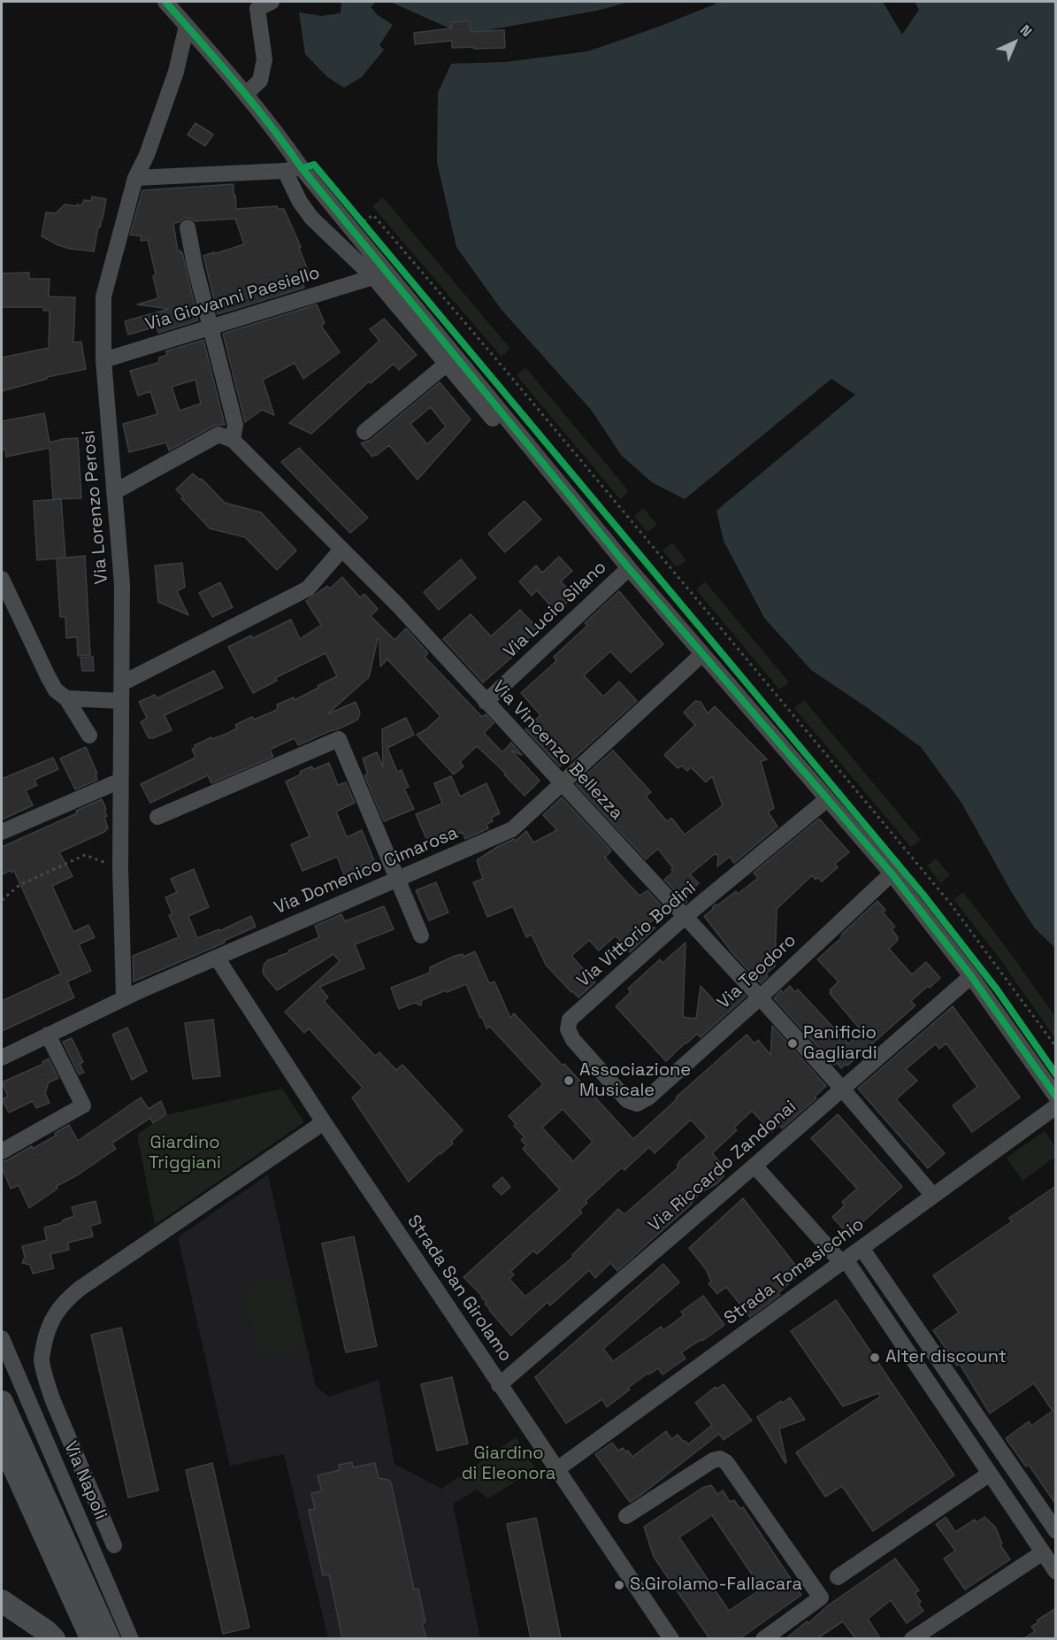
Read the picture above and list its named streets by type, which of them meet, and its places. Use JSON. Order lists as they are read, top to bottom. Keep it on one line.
{"streets":{"street":["Via Giovanni Paesiello","Via Lorenzo Perosi","Via Lucio Silano","Via Vincenzo Bellezza","Via Domenico Cimarosa","Via Vittorio Bodini","Via Teodoro","Via Riccardo Zandonai","Strada Tomasicchio","Strada San Girolamo","Via Napoli"]},"crossings":[["Via Giovanni Paesiello","Via Lorenzo Perosi"],["Via Lorenzo Perosi","Via Domenico Cimarosa"],["Via Lucio Silano","Via Vincenzo Bellezza"],["Via Vincenzo Bellezza","Via Domenico Cimarosa"],["Via Vincenzo Bellezza","Via Vittorio Bodini"],["Via Vincenzo Bellezza","Via Teodoro"],["Via Vincenzo Bellezza","Via Riccardo Zandonai"],["Via Vincenzo Bellezza","Strada Tomasicchio"],["Via Domenico Cimarosa","Strada San Girolamo"],["Via Vittorio Bodini","Via Teodoro"],["Via Riccardo Zandonai","Strada San Girolamo"],["Strada Tomasicchio","Strada San Girolamo"]],"parks":["Giardino Triggiani","Giardino di Eleonora"],"places":["Panificio Gagliardi","Associazione Musicale","Alter discount","S.Girolamo-Fallacara"],"north":"top right"}
